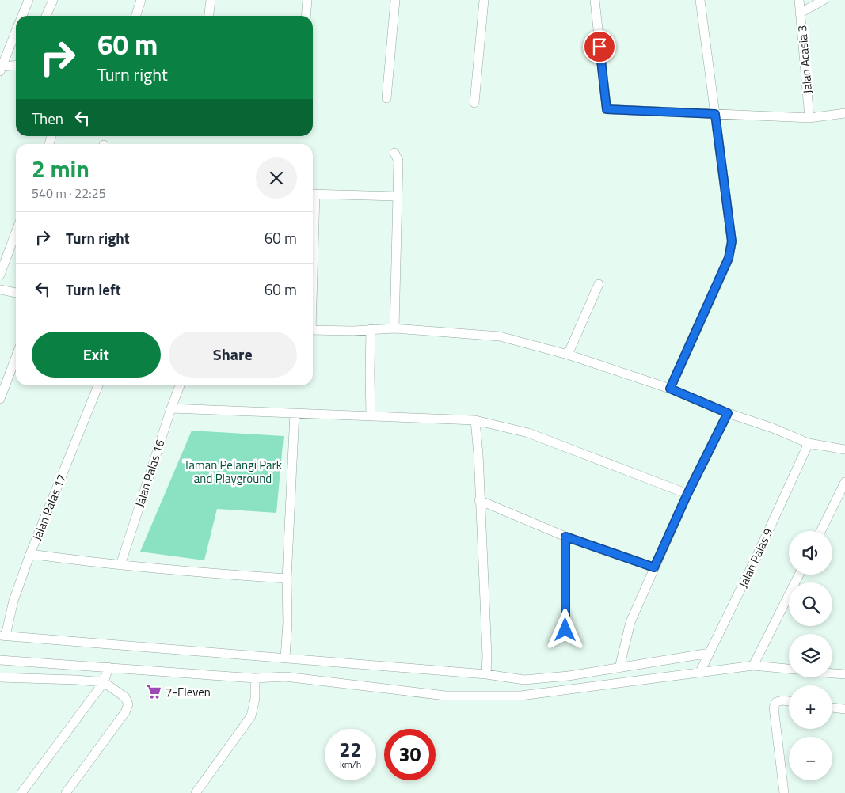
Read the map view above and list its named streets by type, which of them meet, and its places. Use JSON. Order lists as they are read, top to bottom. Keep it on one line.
{"streets":{"street":["Jalan Acasia 3","Jalan Palas 16","Jalan Palas 17","Jalan Palas 9"]},"parks":["Taman Pelangi Park and Playground"],"places":{"supermarket":["7-Eleven"]},"page":{"turn":["60 m","Turn right"],"then":"Then","heading":["2 min","540 m · 22:25"],"list":[{"name":"Turn right","value":"60 m"},{"name":"Turn left","value":"60 m"}],"buttons":["Exit","Share"],"map_buttons":["+","−"],"speed":"22 km/h","limit":"30"}}
